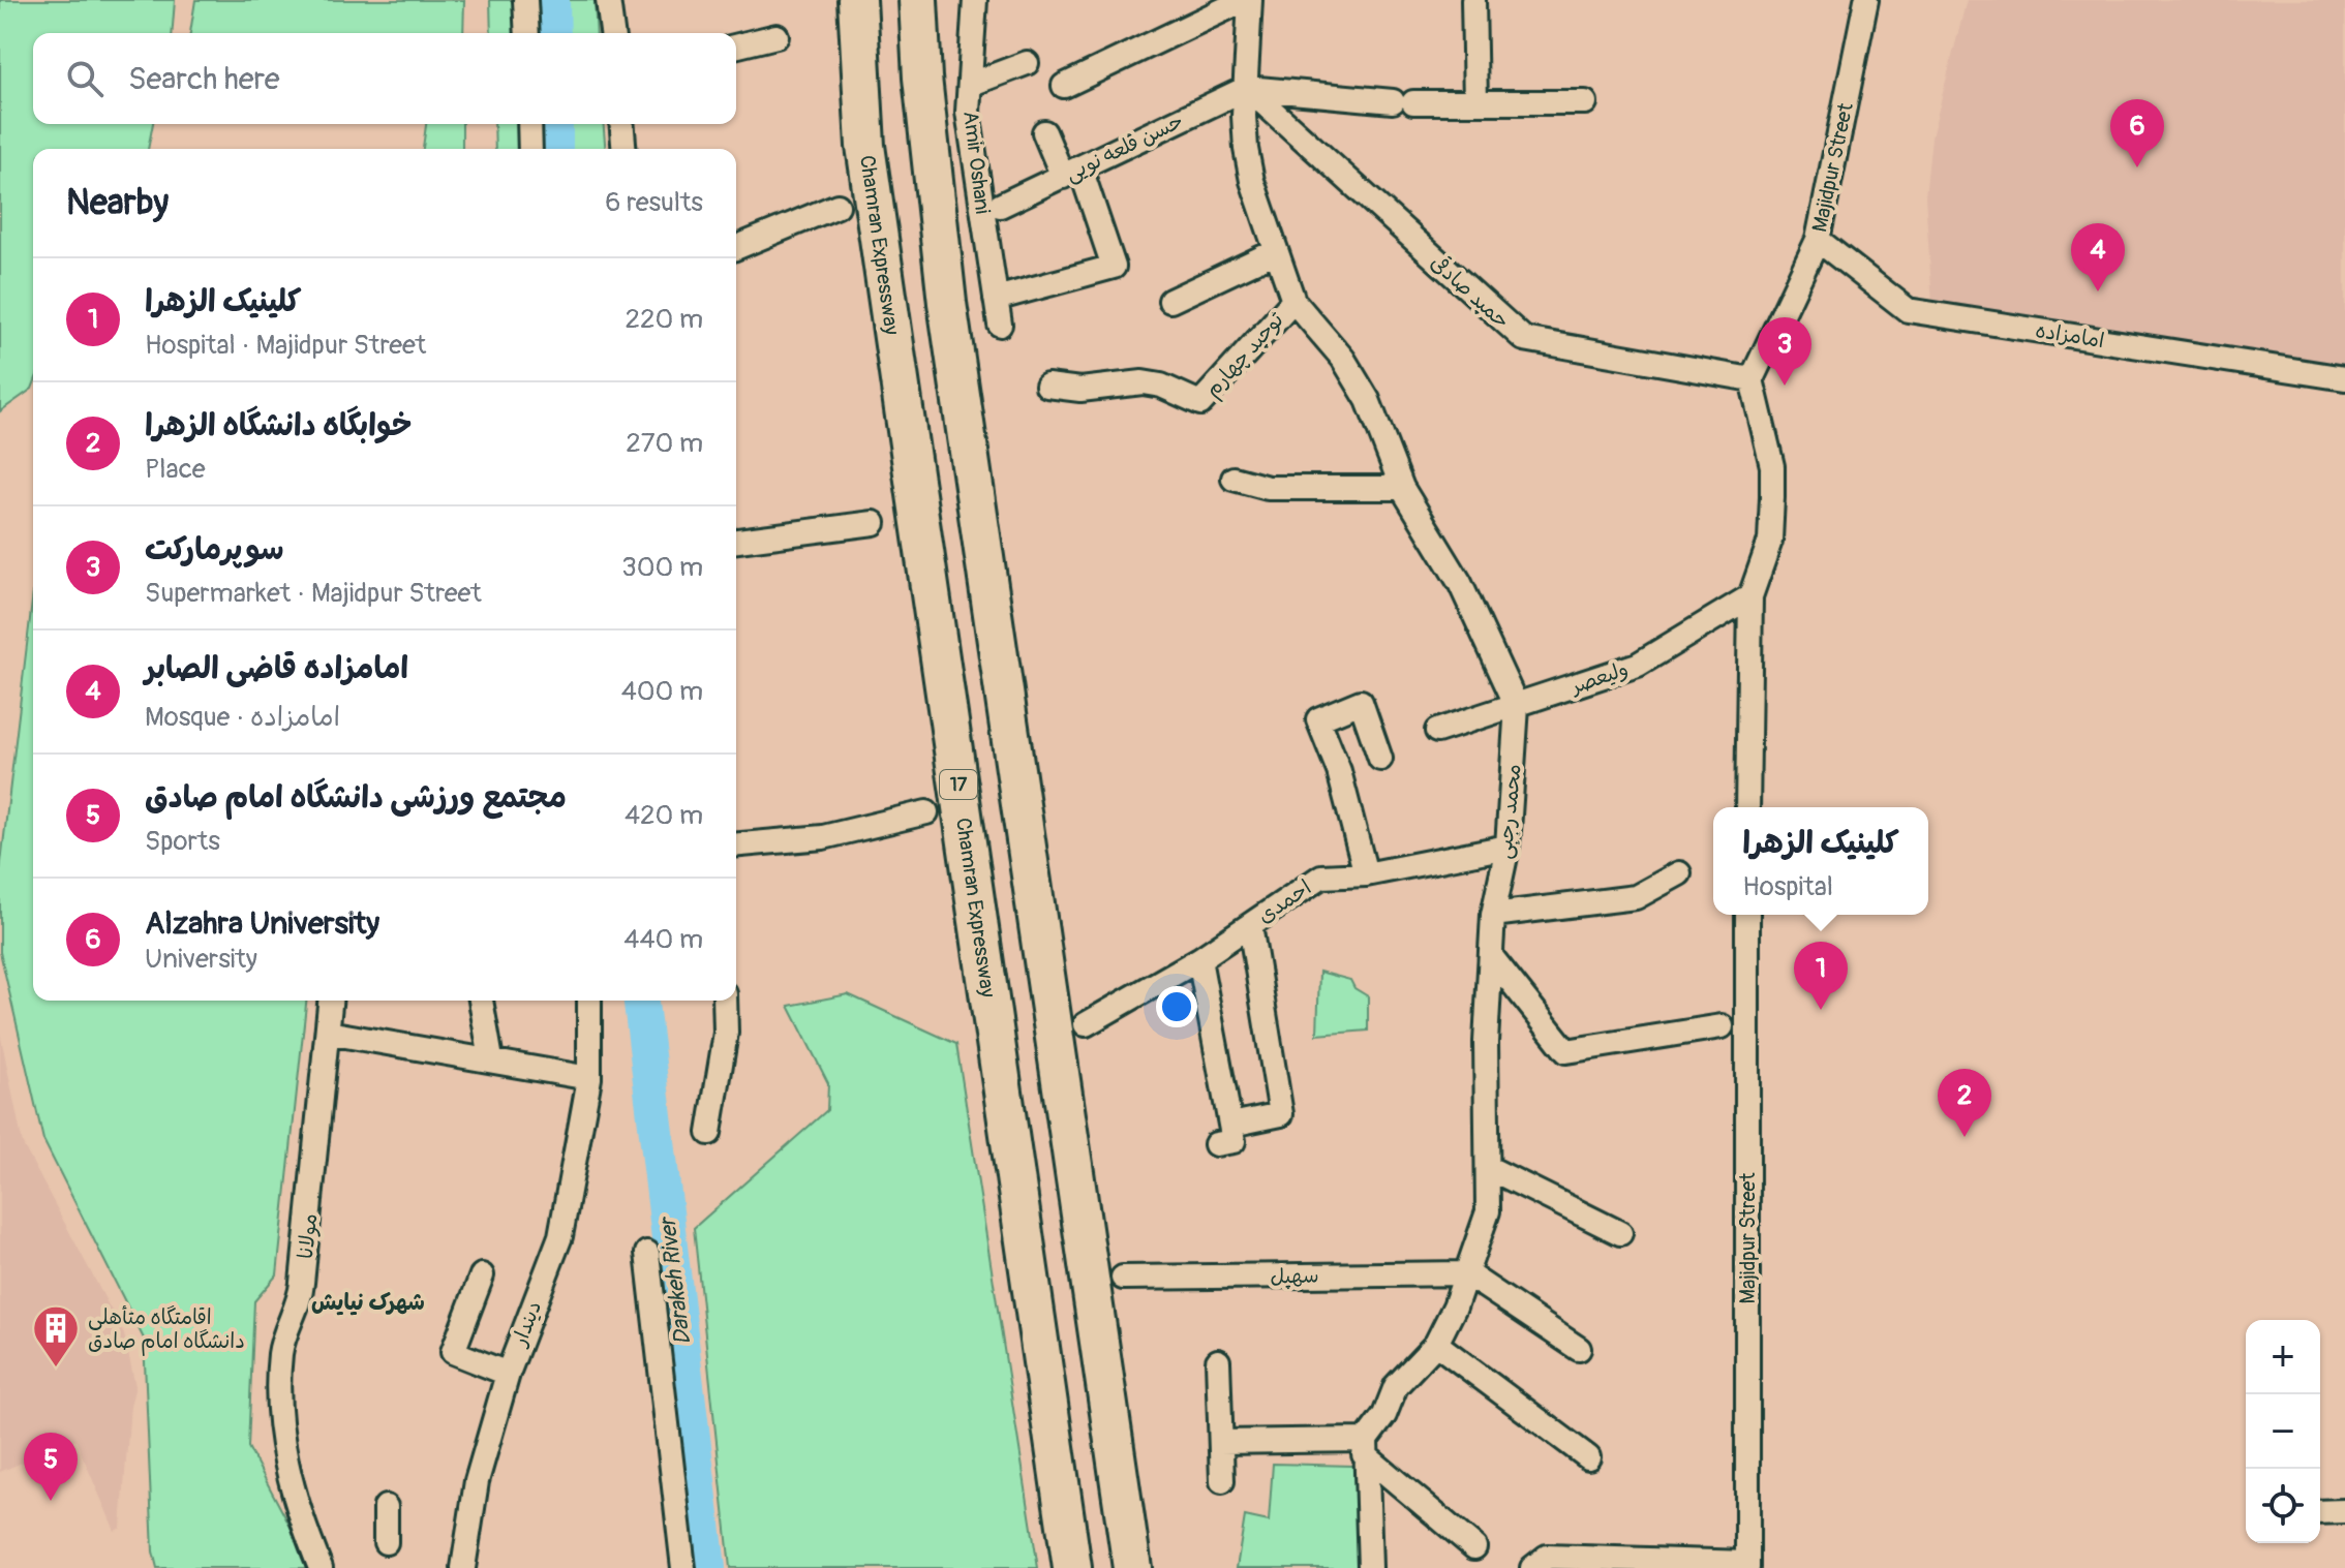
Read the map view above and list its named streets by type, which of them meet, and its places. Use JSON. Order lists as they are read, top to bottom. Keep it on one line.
{"streets":{"highway":["Chamran Expressway","17"],"street":["حسن قلعه نویی","Amir Oshani","Majidpur Street","حمید صادقی","امامزاده","توحید چهارم","ولیعصر","محمد رجبی","احمدی","مولانا","سهیل","دیندار"]},"crossings":[["حسن قلعه نویی","حمید صادقی"],["حسن قلعه نویی","محمد رجبی"],["Majidpur Street","حمید صادقی"],["Majidpur Street","امامزاده"],["حمید صادقی","محمد رجبی"],["توحید چهارم","محمد رجبی"],["ولیعصر","محمد رجبی"],["محمد رجبی","احمدی"],["محمد رجبی","سهیل"]],"districts":["شهرک نیایش"],"water":["Darakeh River"],"places":{"building":["اقامتگاه متأهلی دانشگاه امام صادق"]},"page":{"search":"Search here","pins":["6","4","3","1","2","5"],"heading":["Nearby","6 results"],"list":[{"mark":"1","name":"کلینیک الزهرا","note":"Hospital · Majidpur Street","value":"220 m"},{"mark":"2","name":"خوابگاه دانشگاه الزهرا","note":"Place","value":"270 m"},{"mark":"3","name":"سوپرمارکت","note":"Supermarket · Majidpur Street","value":"300 m"},{"mark":"4","name":"امامزاده قاضی الصابر","note":"Mosque · امامزاده","value":"400 m"},{"mark":"5","name":"مجتمع ورزشی دانشگاه امام صادق","note":"Sports","value":"420 m"},{"mark":"6","name":"Alzahra University","note":"University","value":"440 m"}],"popup":["کلینیک الزهرا","Hospital"],"map_buttons":["+","−"]}}
